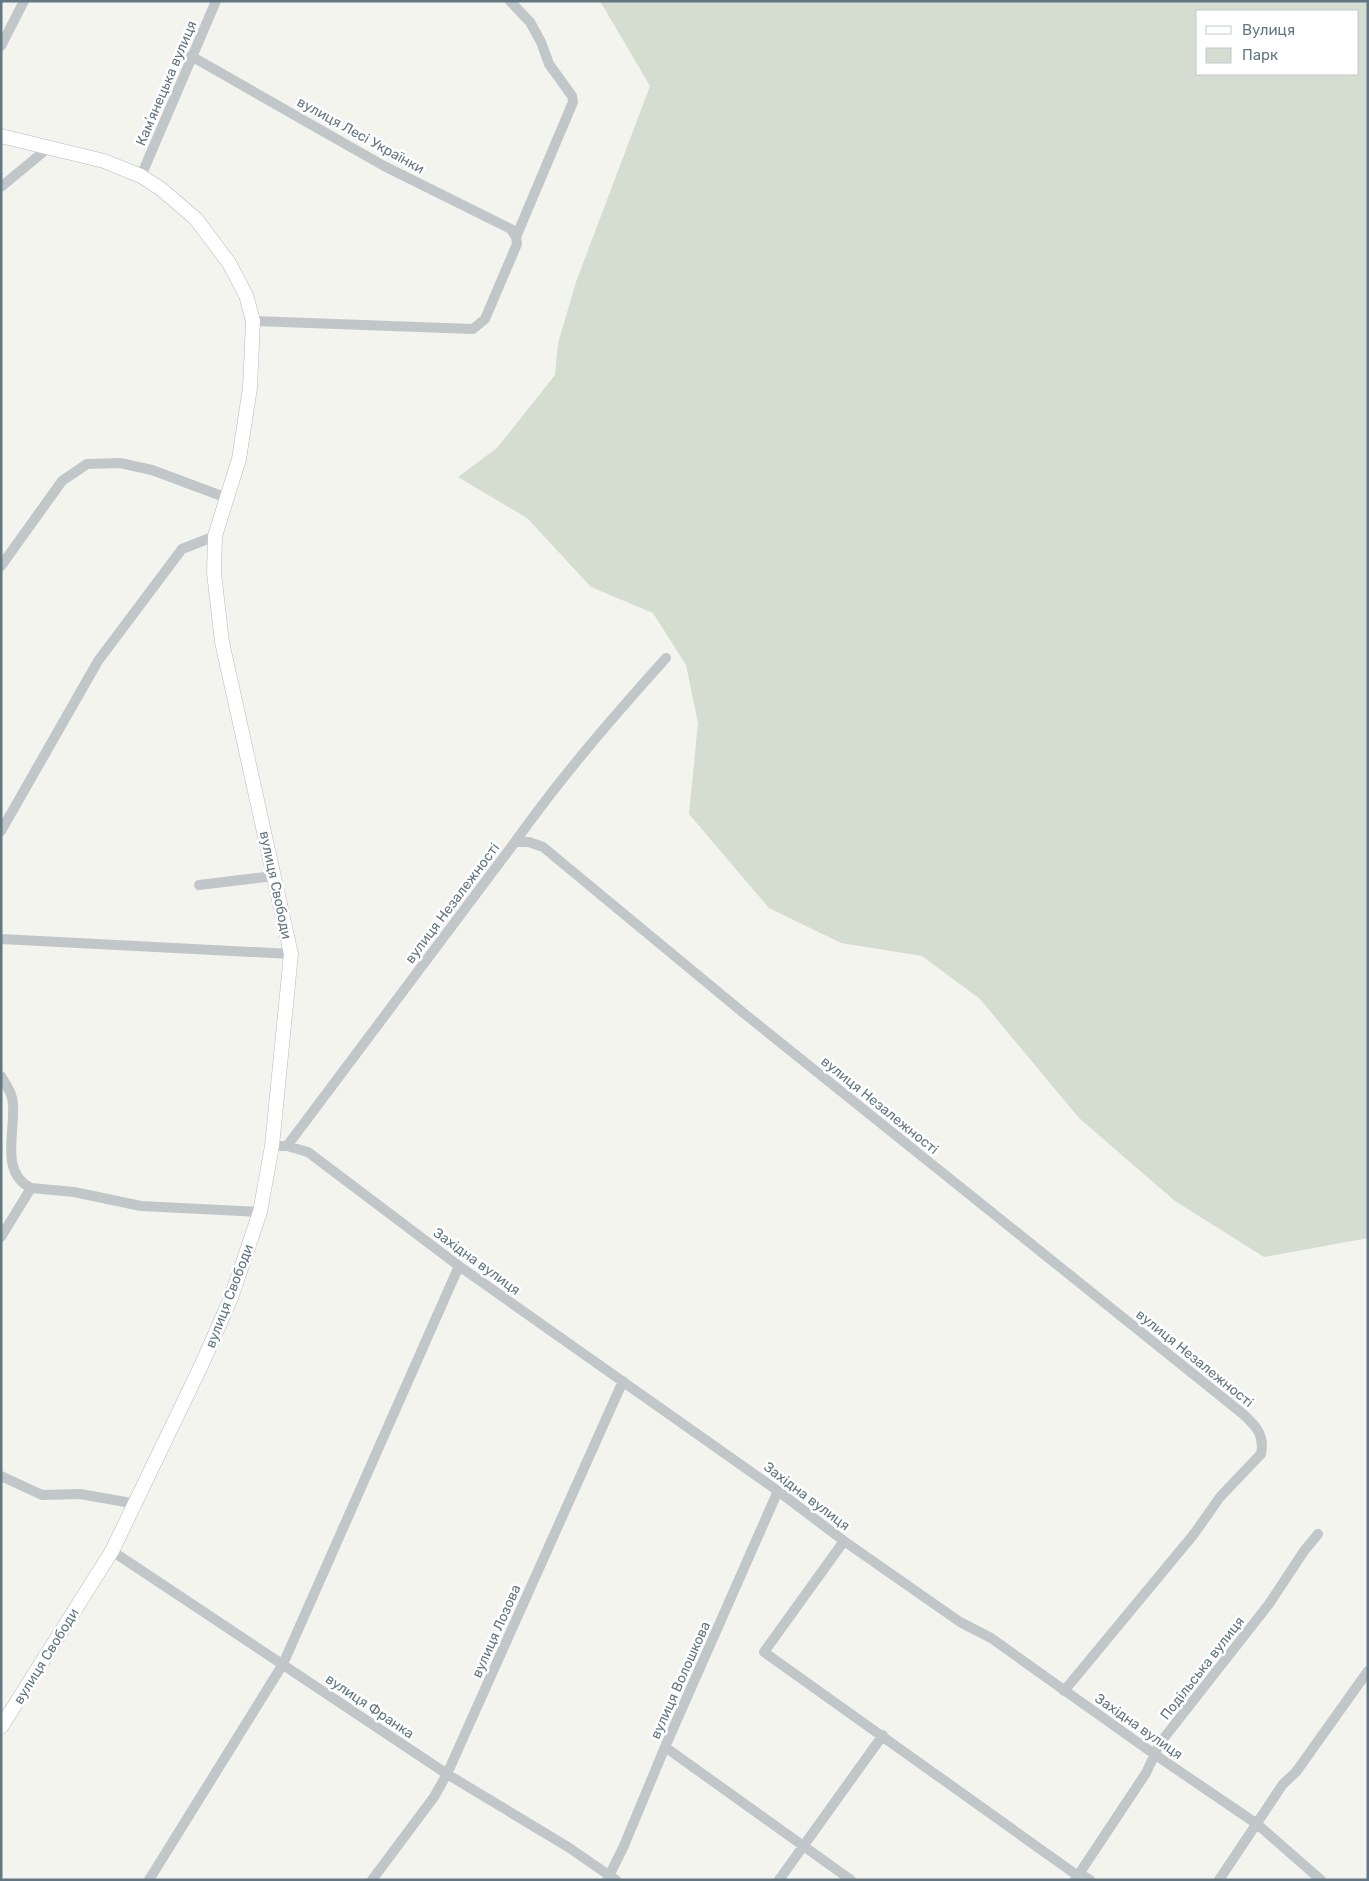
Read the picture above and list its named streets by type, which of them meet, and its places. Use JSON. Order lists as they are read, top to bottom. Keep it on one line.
{"streets":{"street":["Камʼянецька вулиця","вулиця Лесі Українки","вулиця Свободи","вулиця Незалежності","Західна вулиця","вулиця Лозова","Подільська вулиця","вулиця Волошкова","вулиця Франка"]},"crossings":[["Камʼянецька вулиця","вулиця Лесі Українки"],["Камʼянецька вулиця","вулиця Свободи"],["вулиця Свободи","Західна вулиця"],["вулиця Свободи","вулиця Франка"],["вулиця Незалежності","Західна вулиця"],["Західна вулиця","вулиця Лозова"],["Західна вулиця","Подільська вулиця"],["Західна вулиця","вулиця Волошкова"],["вулиця Лозова","вулиця Франка"],["вулиця Волошкова","вулиця Франка"]],"legend":["Вулиця","Парк"]}
